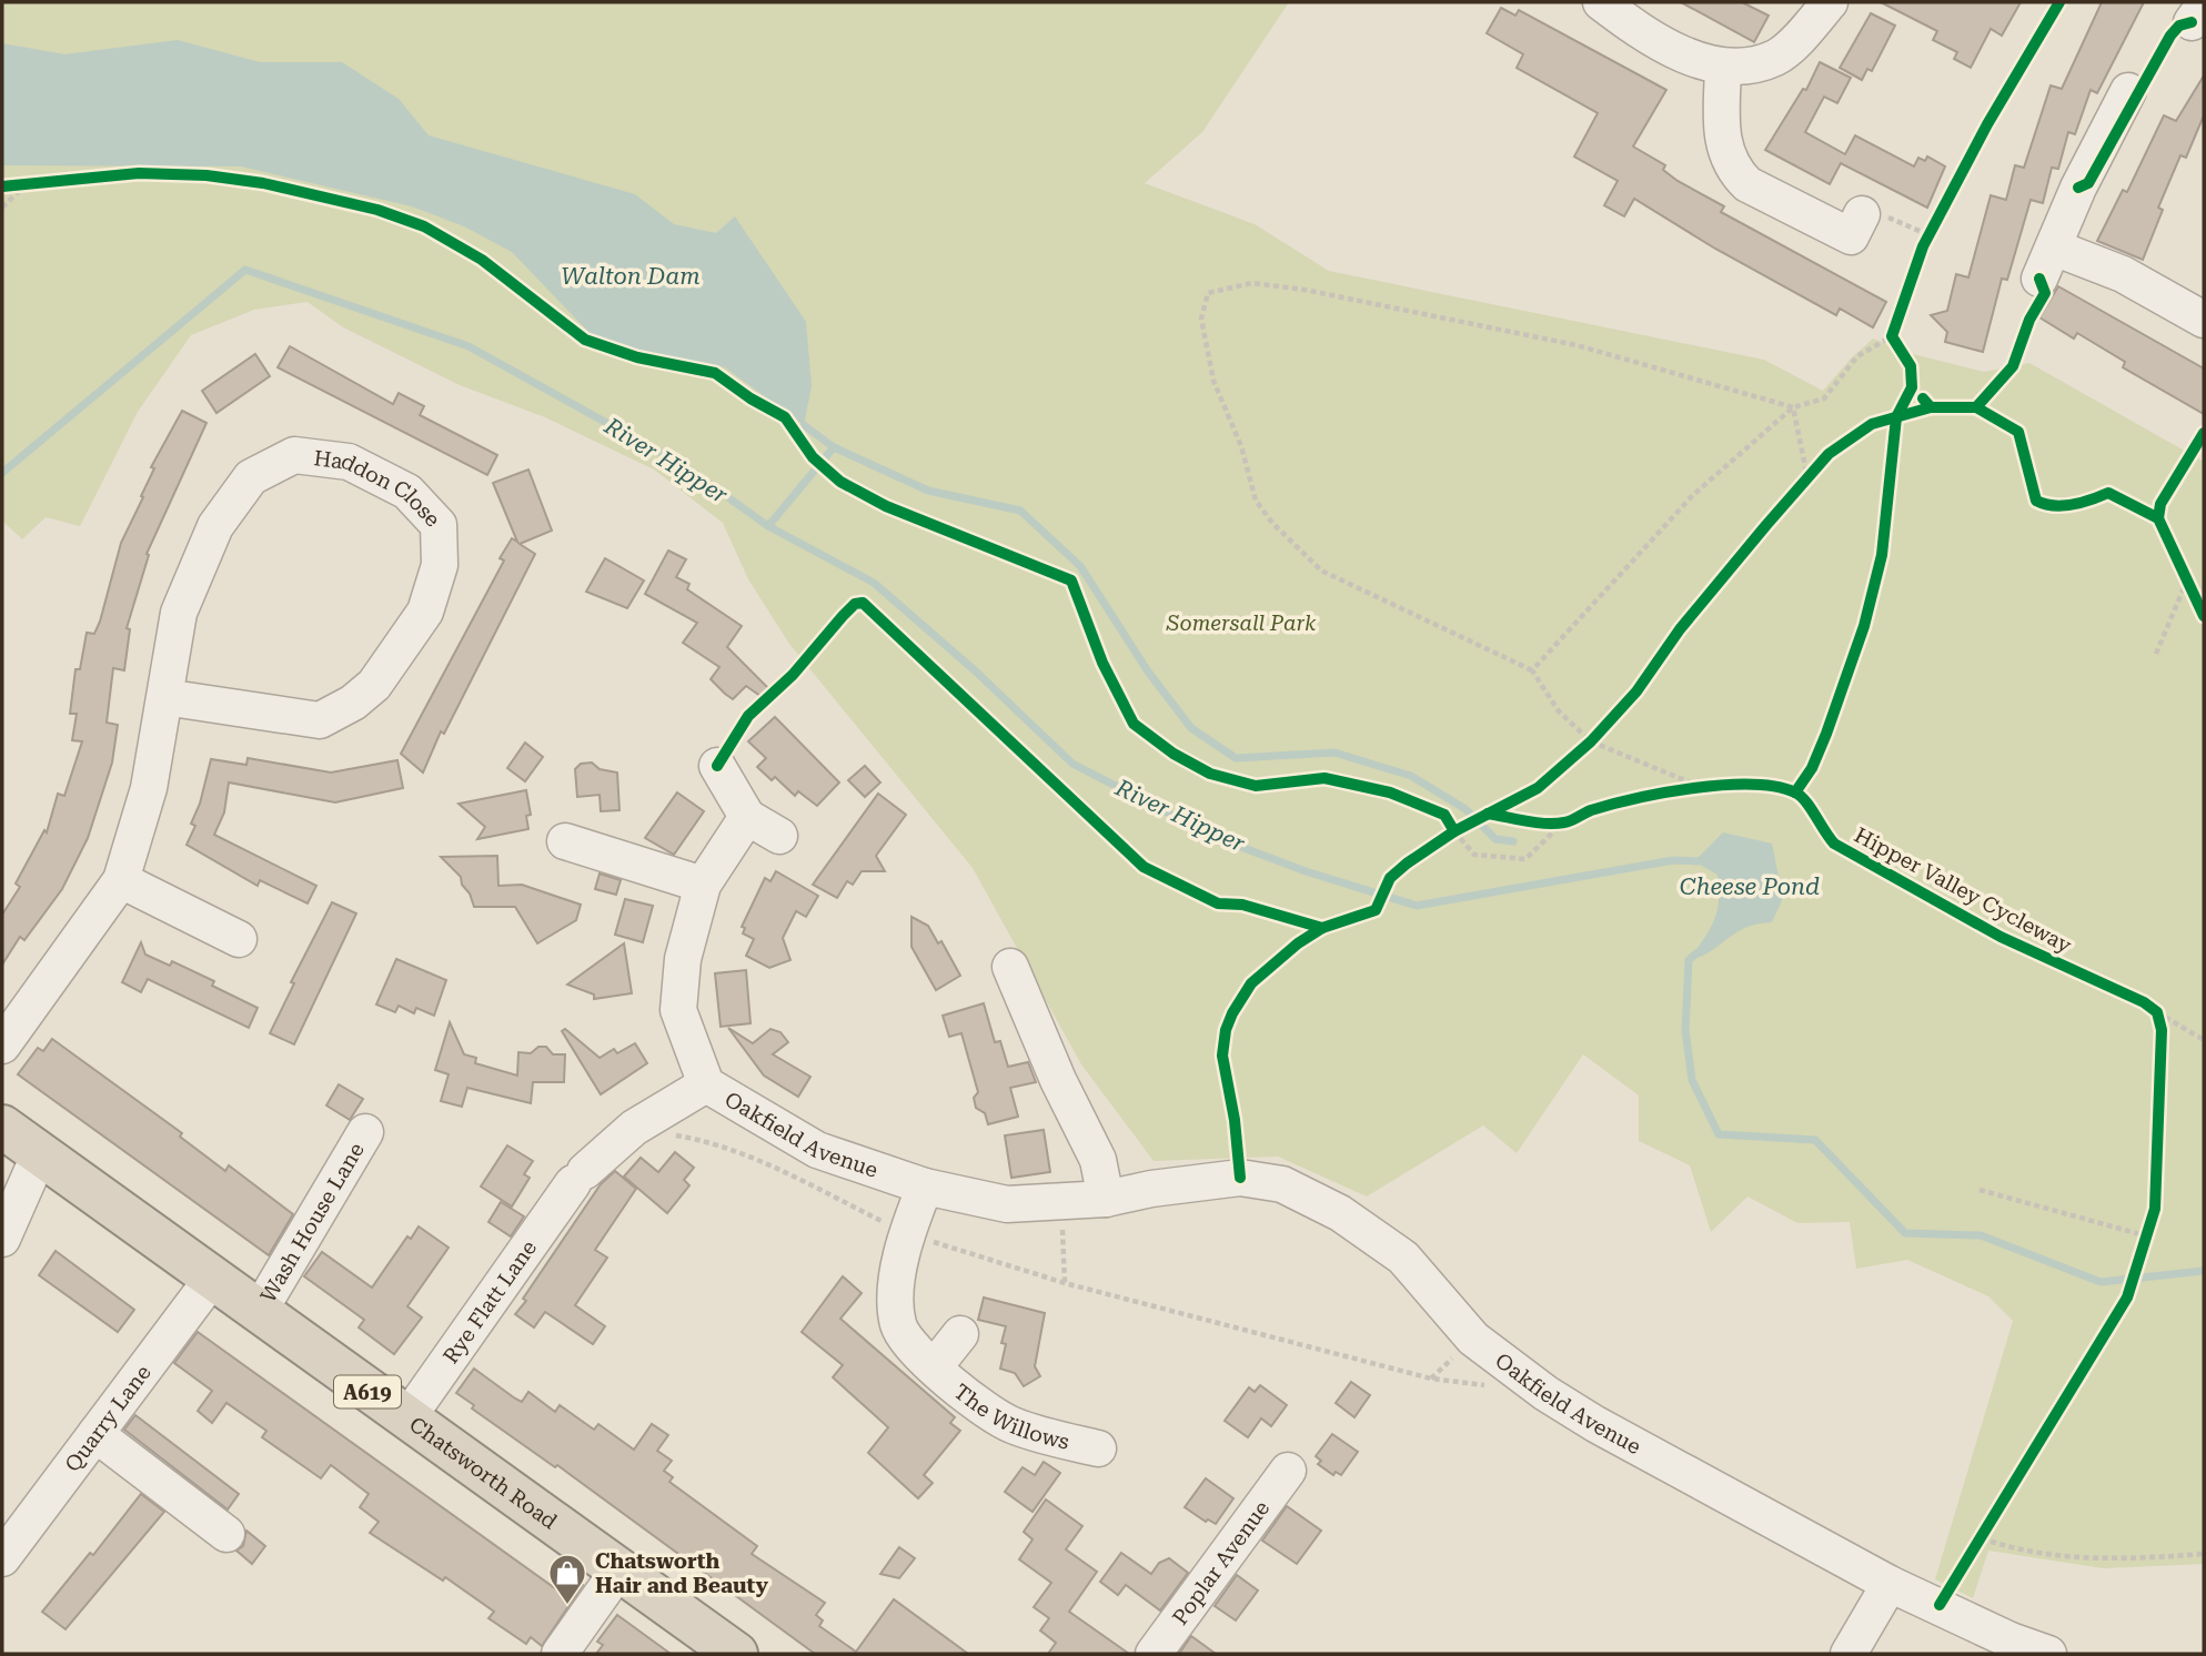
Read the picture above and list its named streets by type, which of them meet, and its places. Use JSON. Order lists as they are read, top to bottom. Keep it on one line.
{"streets":{"highway":["A619","Chatsworth Road"],"street":["Haddon Close","Oakfield Avenue","Wash House Lane","Rye Flatt Lane","The Willows","Quarry Lane","Poplar Avenue"],"cycle path":["Hipper Valley Cycleway"]},"crossings":[["Oakfield Avenue","Rye Flatt Lane"],["Oakfield Avenue","The Willows"],["Wash House Lane","Chatsworth Road"],["Rye Flatt Lane","Chatsworth Road"],["Quarry Lane","Chatsworth Road"]],"water":["Walton Dam","River Hipper","Cheese Pond"],"parks":["Somersall Park"],"places":{"shop":["Chatsworth Hair and Beauty"]}}
